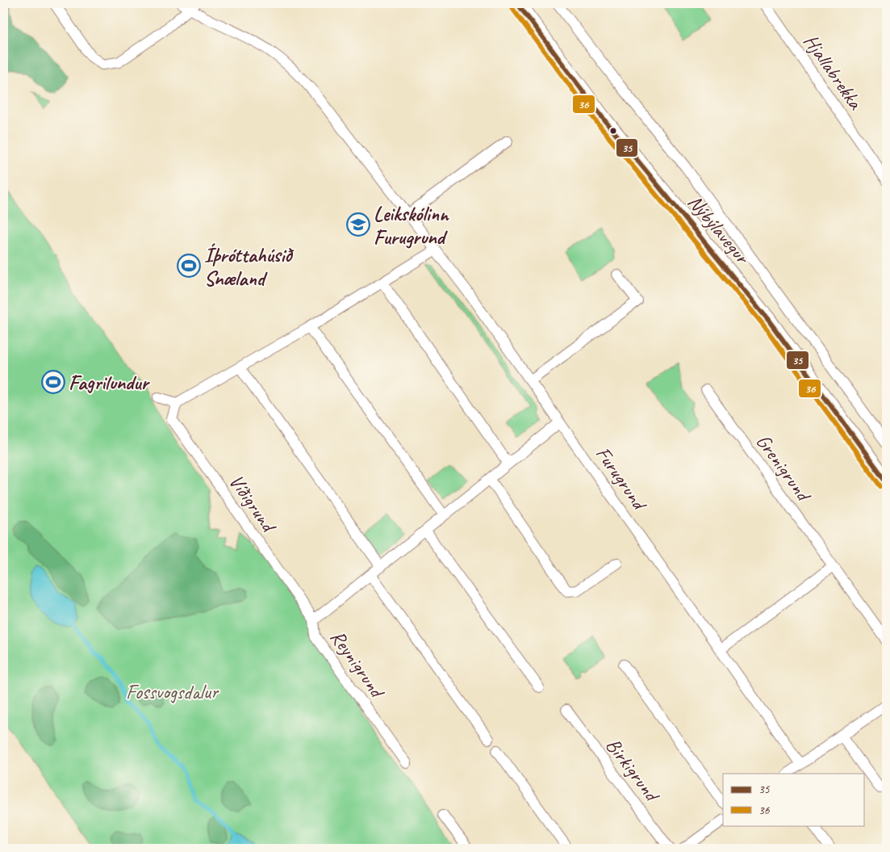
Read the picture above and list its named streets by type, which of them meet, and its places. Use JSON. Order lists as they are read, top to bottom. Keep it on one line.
{"streets":{"main road":["Nýbýlavegur"],"street":["Hjallabrekka","Grenigrund","Furugrund","Víðigrund","Reynigrund","Birkigrund"]},"crossings":[["Furugrund","Reynigrund"],["Víðigrund","Reynigrund"]],"parks":["Fossvogsdalur"],"places":{"school or university":["Leikskólinn Furugrund"],"sports":["Íþróttahúsið Snæland","Fagrilundur"]},"lines":["transit line 35","transit line 36"],"legend":["35","36"]}
